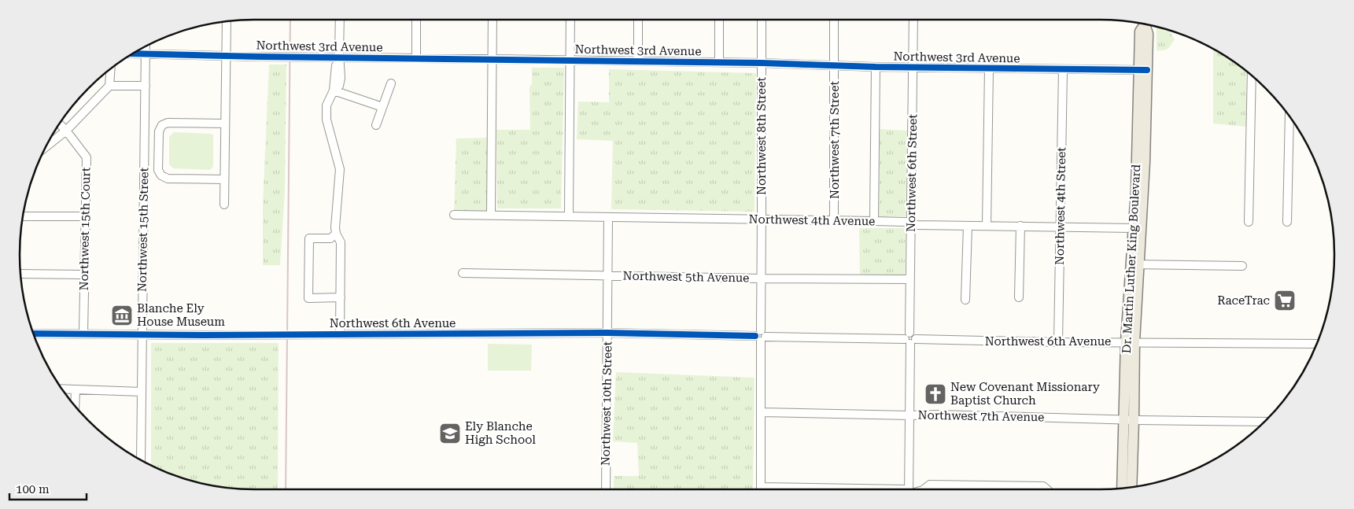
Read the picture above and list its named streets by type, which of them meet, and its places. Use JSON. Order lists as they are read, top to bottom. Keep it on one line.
{"streets":{"main road":["Dr. Martin Luther King Boulevard"],"street":["Northwest 3rd Avenue","Northwest 8th Street","Northwest 7th Street","Northwest 6th Street","Northwest 4th Street","Northwest 4th Avenue","Northwest 15th Court","Northwest 15th Street","Northwest 5th Avenue","Northwest 6th Avenue","Northwest 10th Street","Northwest 7th Avenue"]},"crossings":[["Northwest 3rd Avenue","Northwest 8th Street"],["Northwest 3rd Avenue","Northwest 7th Street"],["Northwest 3rd Avenue","Northwest 6th Street"],["Northwest 3rd Avenue","Northwest 4th Street"],["Northwest 3rd Avenue","Northwest 15th Street"],["Northwest 3rd Avenue","Dr. Martin Luther King Boulevard"],["Northwest 3rd Avenue","Northwest 6th Avenue"],["Northwest 8th Street","Northwest 4th Avenue"],["Northwest 8th Street","Northwest 5th Avenue"],["Northwest 8th Street","Northwest 6th Avenue"],["Northwest 8th Street","Northwest 7th Avenue"],["Northwest 7th Street","Northwest 4th Avenue"],["Northwest 6th Street","Northwest 4th Avenue"],["Northwest 6th Street","Northwest 5th Avenue"],["Northwest 6th Street","Northwest 6th Avenue"],["Northwest 6th Street","Northwest 7th Avenue"],["Northwest 4th Street","Northwest 4th Avenue"],["Northwest 4th Street","Northwest 6th Avenue"],["Northwest 4th Avenue","Dr. Martin Luther King Boulevard"],["Northwest 4th Avenue","Northwest 10th Street"],["Northwest 15th Court","Northwest 6th Avenue"],["Northwest 15th Street","Northwest 6th Avenue"],["Dr. Martin Luther King Boulevard","Northwest 6th Avenue"],["Dr. Martin Luther King Boulevard","Northwest 7th Avenue"],["Northwest 5th Avenue","Northwest 10th Street"],["Northwest 6th Avenue","Northwest 10th Street"]],"places":{"supermarket":["RaceTrac"],"museum":["Blanche Ely House Museum"],"church":["New Covenant Missionary Baptist Church"],"school or university":["Ely Blanche High School"]},"scale_bar":"100 m"}
